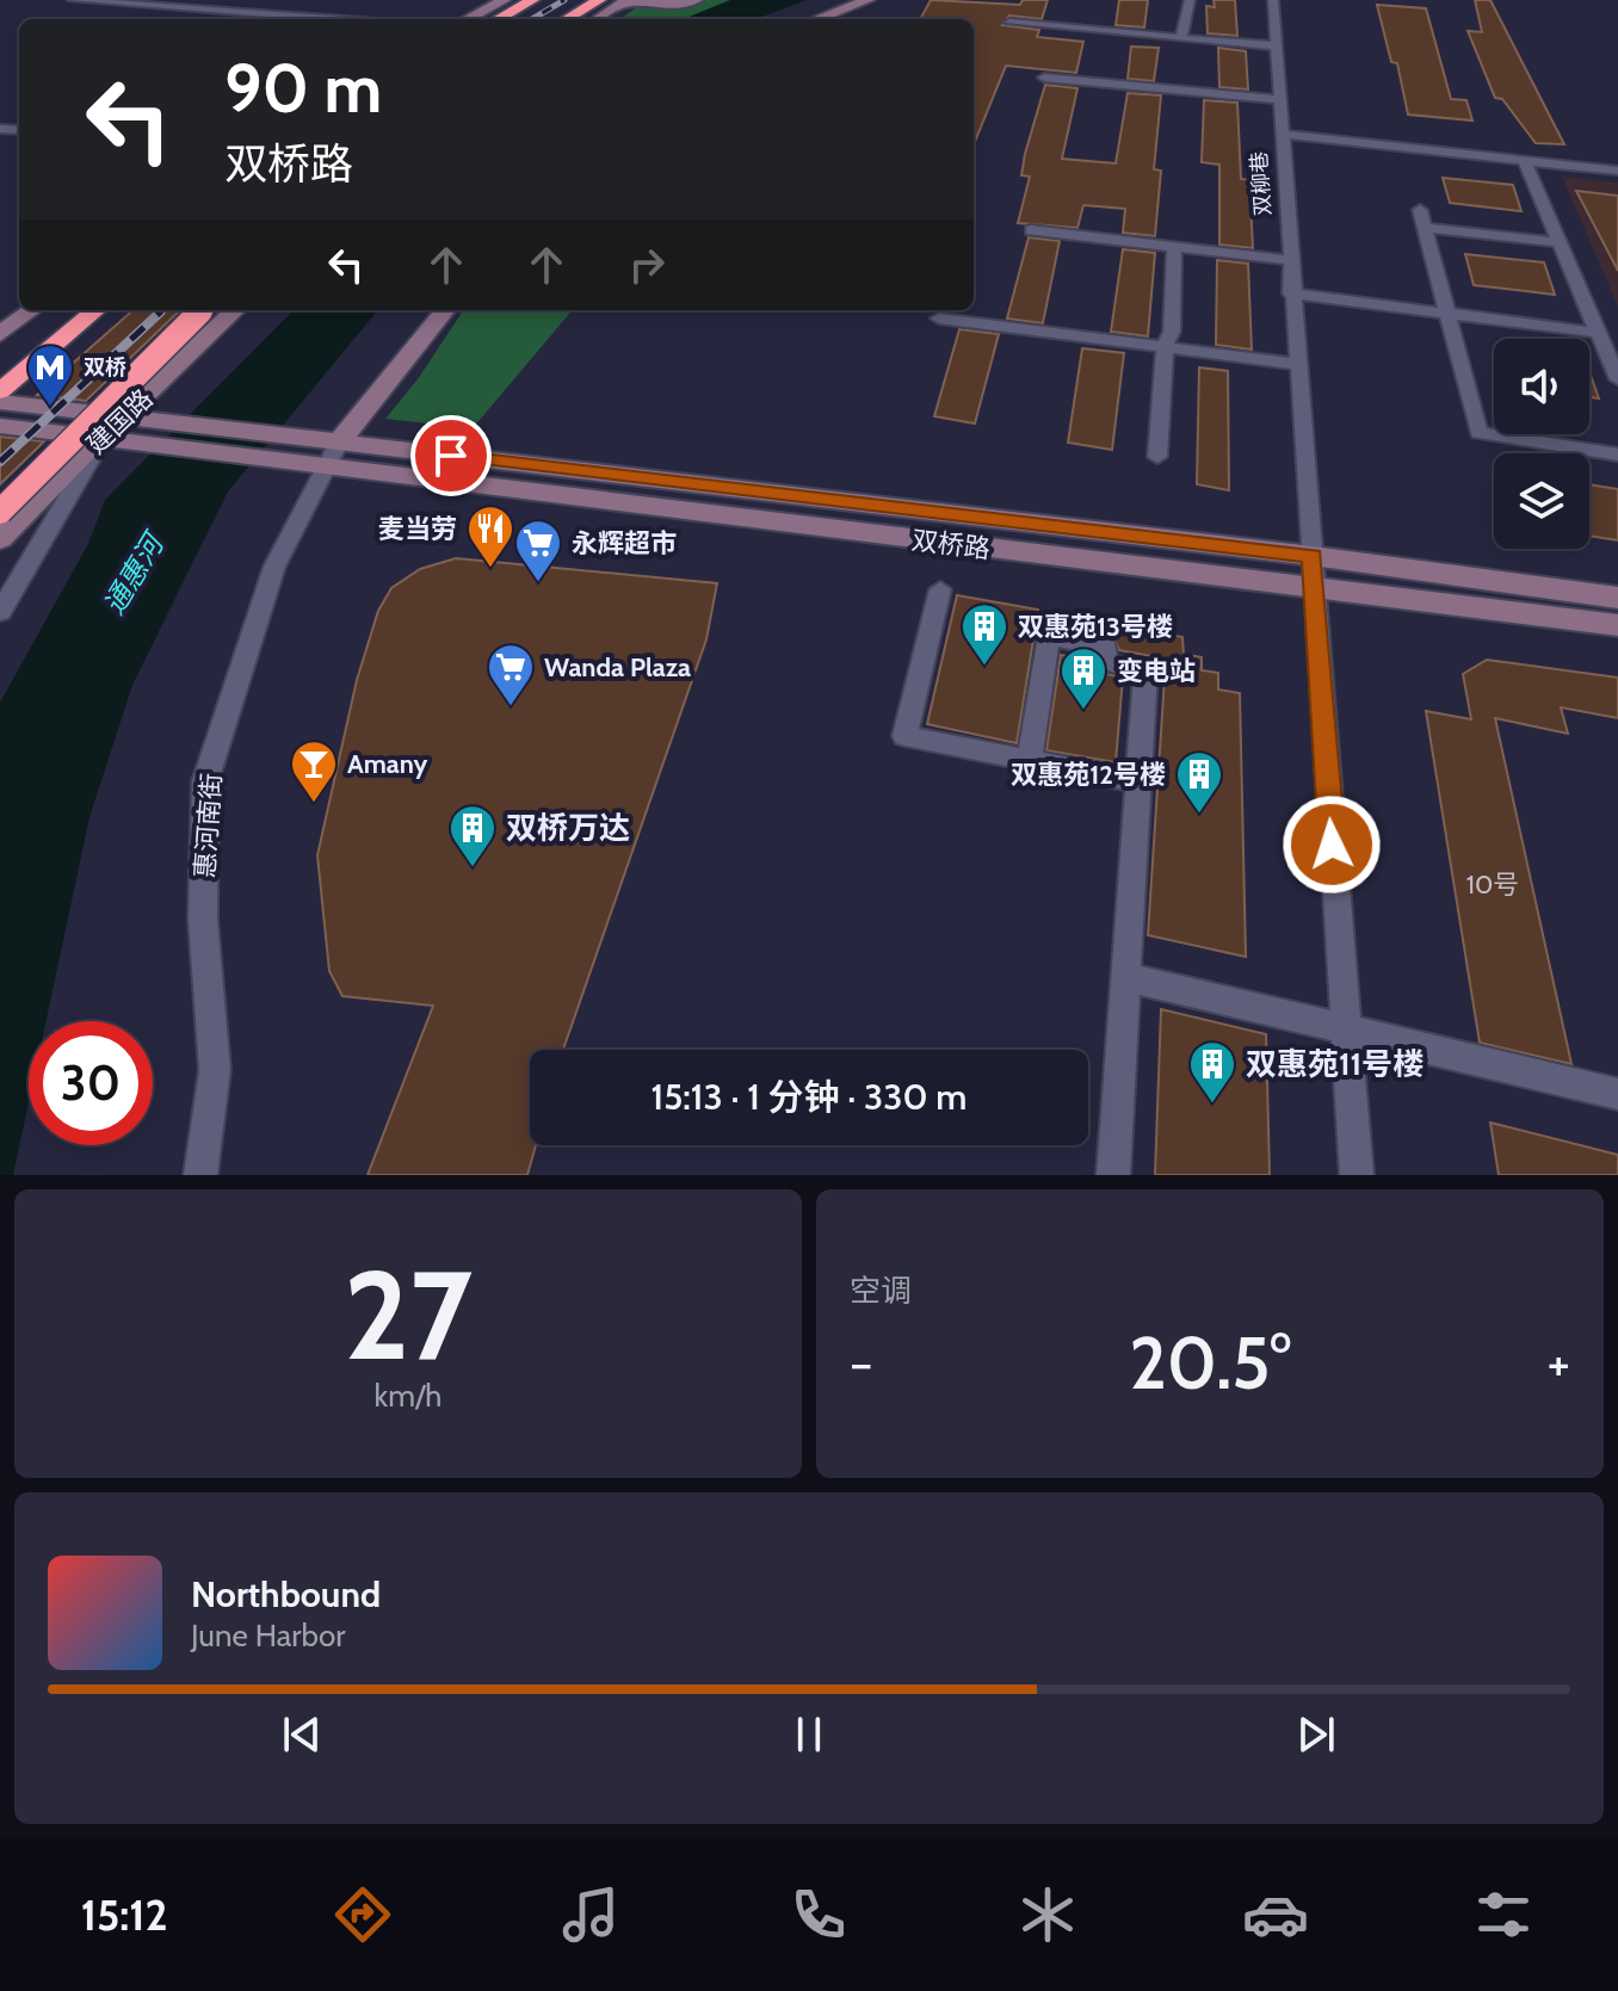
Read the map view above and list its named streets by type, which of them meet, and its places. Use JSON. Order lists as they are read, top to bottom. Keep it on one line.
{"streets":{"main road":["建国路","双桥路"],"street":["双柳巷","惠河南街"]},"crossings":[["双柳巷","双桥路"],["建国路","双桥路"],["双桥路","惠河南街"]],"water":["通惠河"],"places":{"metro station":["双桥"],"restaurant":["麦当劳"],"supermarket":["永辉超市","Wanda Plaza"],"building":["双惠苑13号楼","变电站","双惠苑12号楼","双桥万达","双惠苑11号楼"],"bar":["Amany"]},"house_numbers":["10号"],"page":{"turn":["90 m","双桥路"],"limit":"30","trip":"15:13 · 1 分钟 · 330 m","tile":[["27","km/h"],"空调"],"heat":["−","20.5°","+"],"song":["Northbound","June Harbor"],"tabs":"15:12"}}
